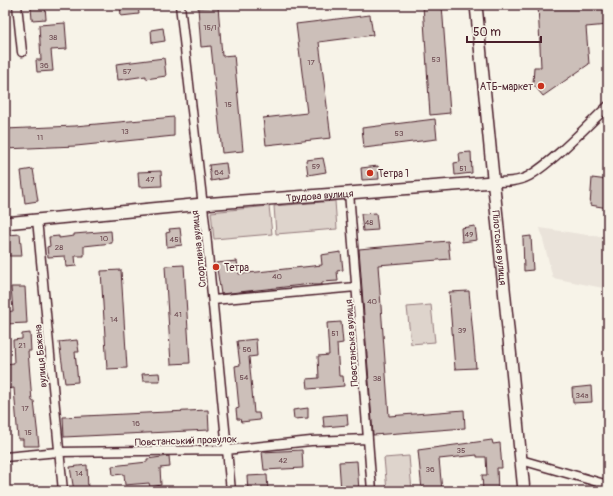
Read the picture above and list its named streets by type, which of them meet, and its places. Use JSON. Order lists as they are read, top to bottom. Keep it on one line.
{"streets":{"main road":["Трудова вулиця","Пілотська вулиця"],"street":["Спортивна вулиця","Повстанська вулиця","вулиця Бажана","Повстанський провулок"]},"crossings":[["Трудова вулиця","Пілотська вулиця"],["Трудова вулиця","Спортивна вулиця"],["Трудова вулиця","Повстанська вулиця"],["Трудова вулиця","вулиця Бажана"],["Спортивна вулиця","Повстанський провулок"],["Повстанська вулиця","Повстанський провулок"],["вулиця Бажана","Повстанський провулок"]],"places":["АТБ-маркет","Тетра 1","Тетра"],"house_numbers":["15/1","38","53","17","36","57","15","13","53","11","59","51","64","47","48","49","10","45","28","40","40","41","14","39","51","21","56","54","38","34а","17","16","15","35","42","36","14"],"scale_bar":"50 m"}
